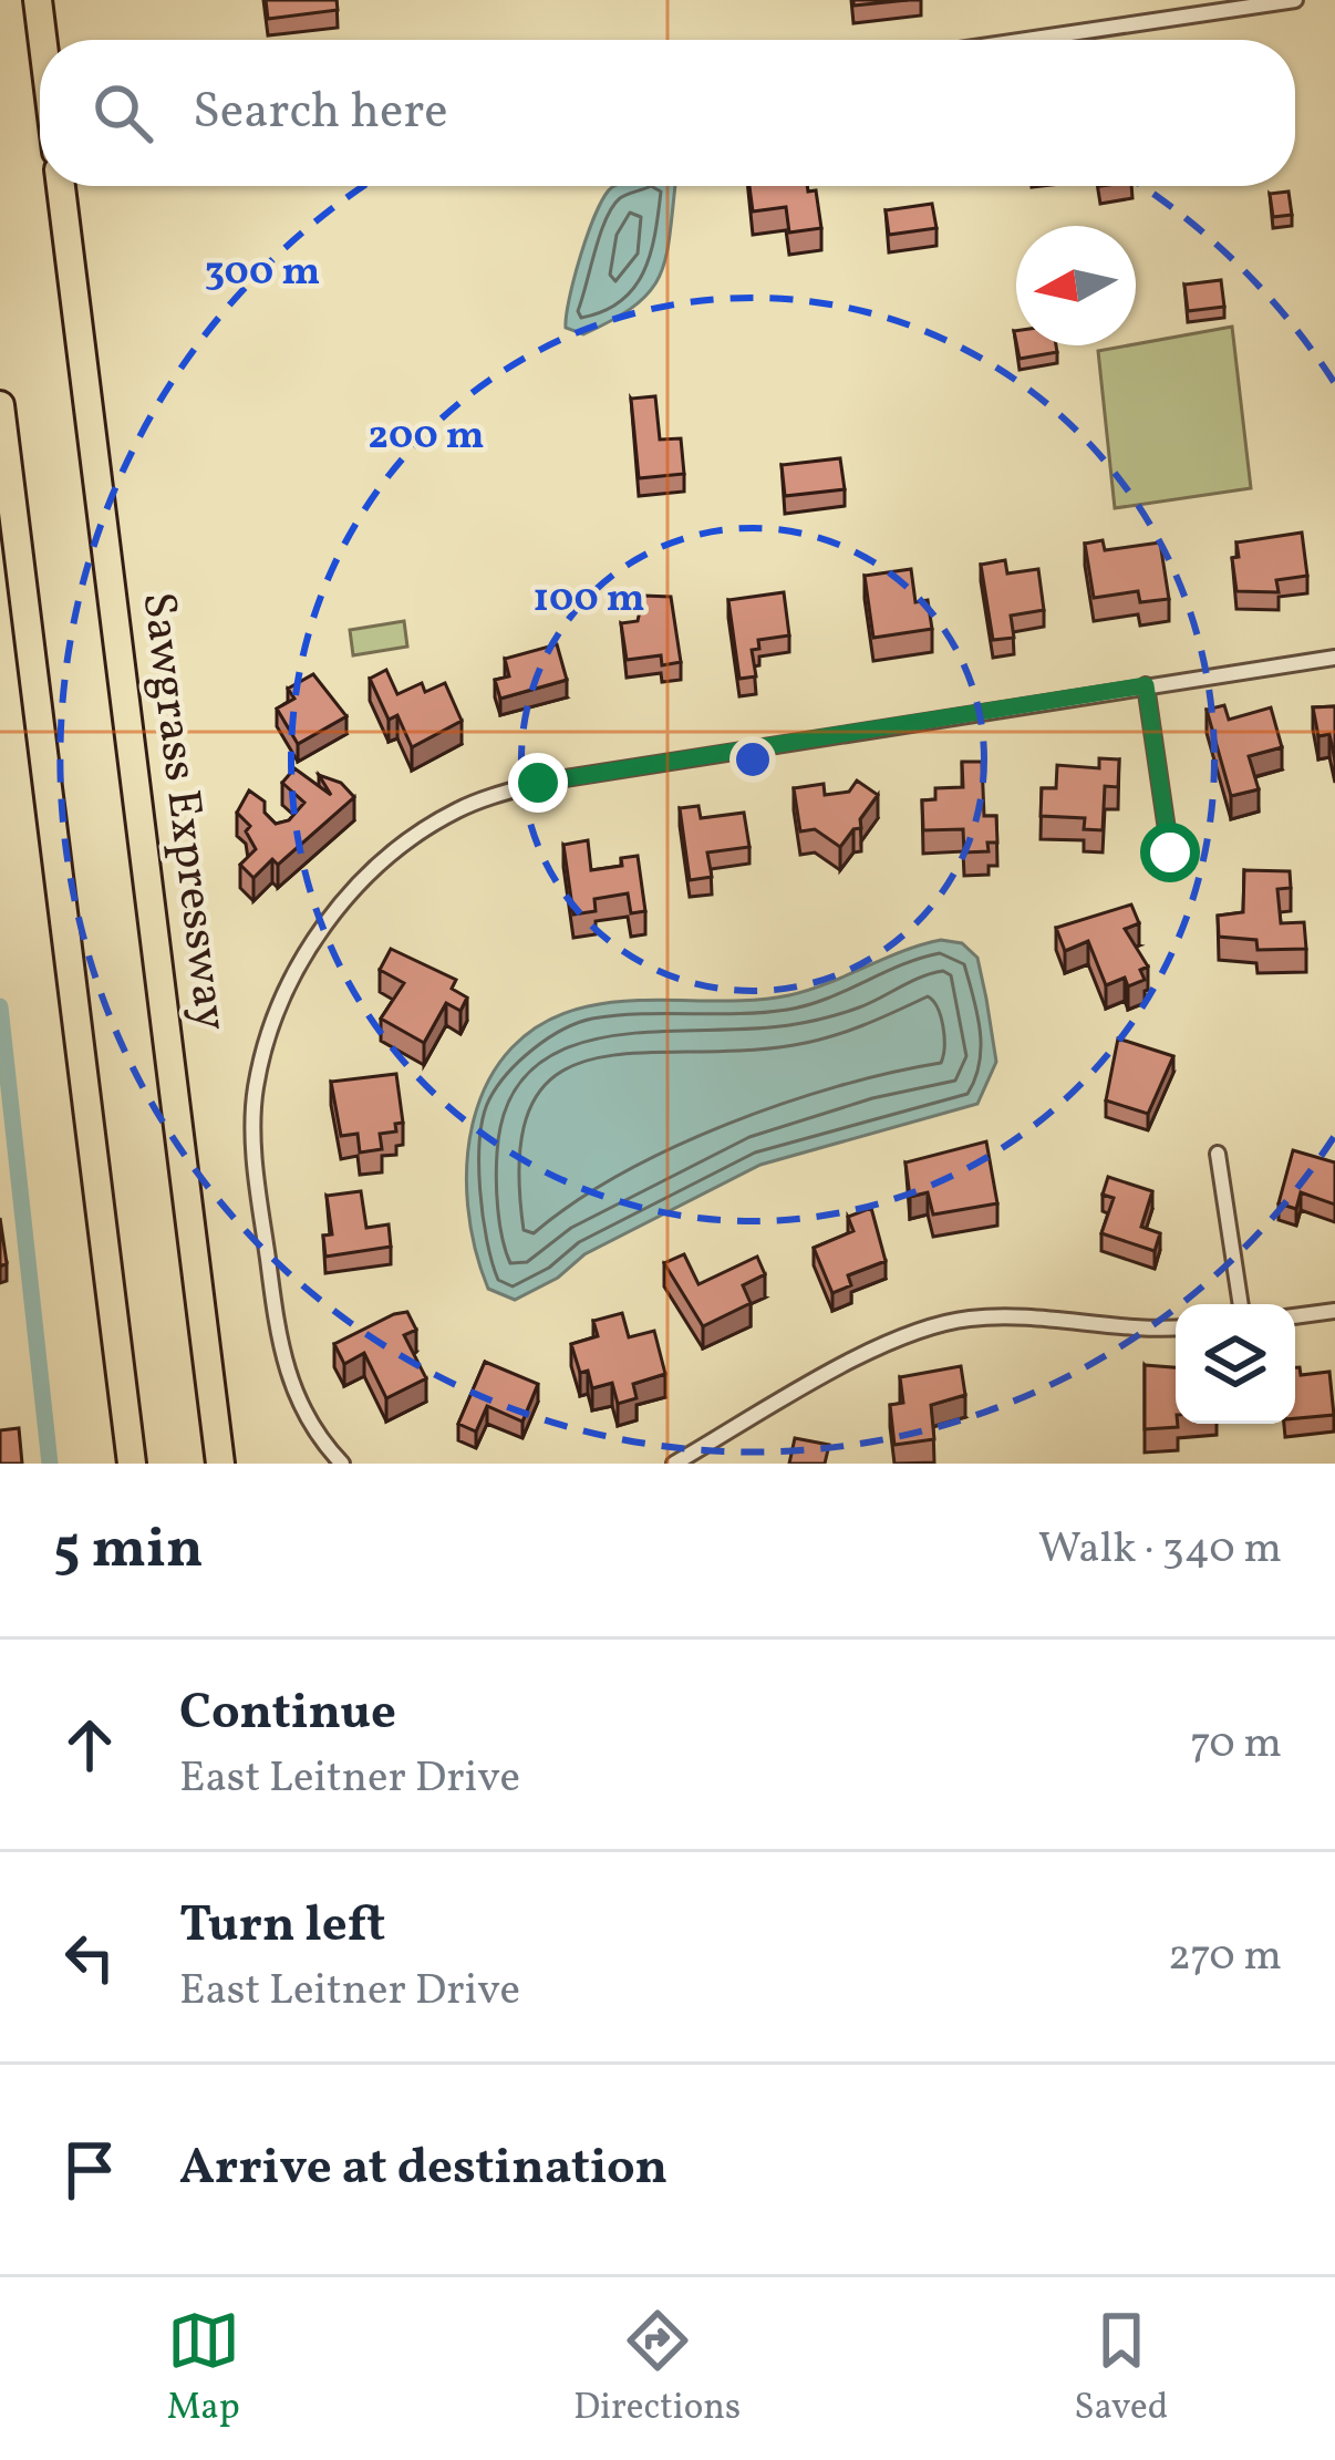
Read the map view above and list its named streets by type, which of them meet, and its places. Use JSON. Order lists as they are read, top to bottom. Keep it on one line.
{"streets":{"highway":["Sawgrass Expressway"]},"north":"left","page":{"search":"Search here","heading":["5 min","Walk · 340 m"],"list":[["Continue","East Leitner Drive","70 m"],["Turn left","East Leitner Drive","270 m"],"Arrive at destination"],"nav":["Map","Directions","Saved"]},"rings":["300 m","200 m","100 m"]}
